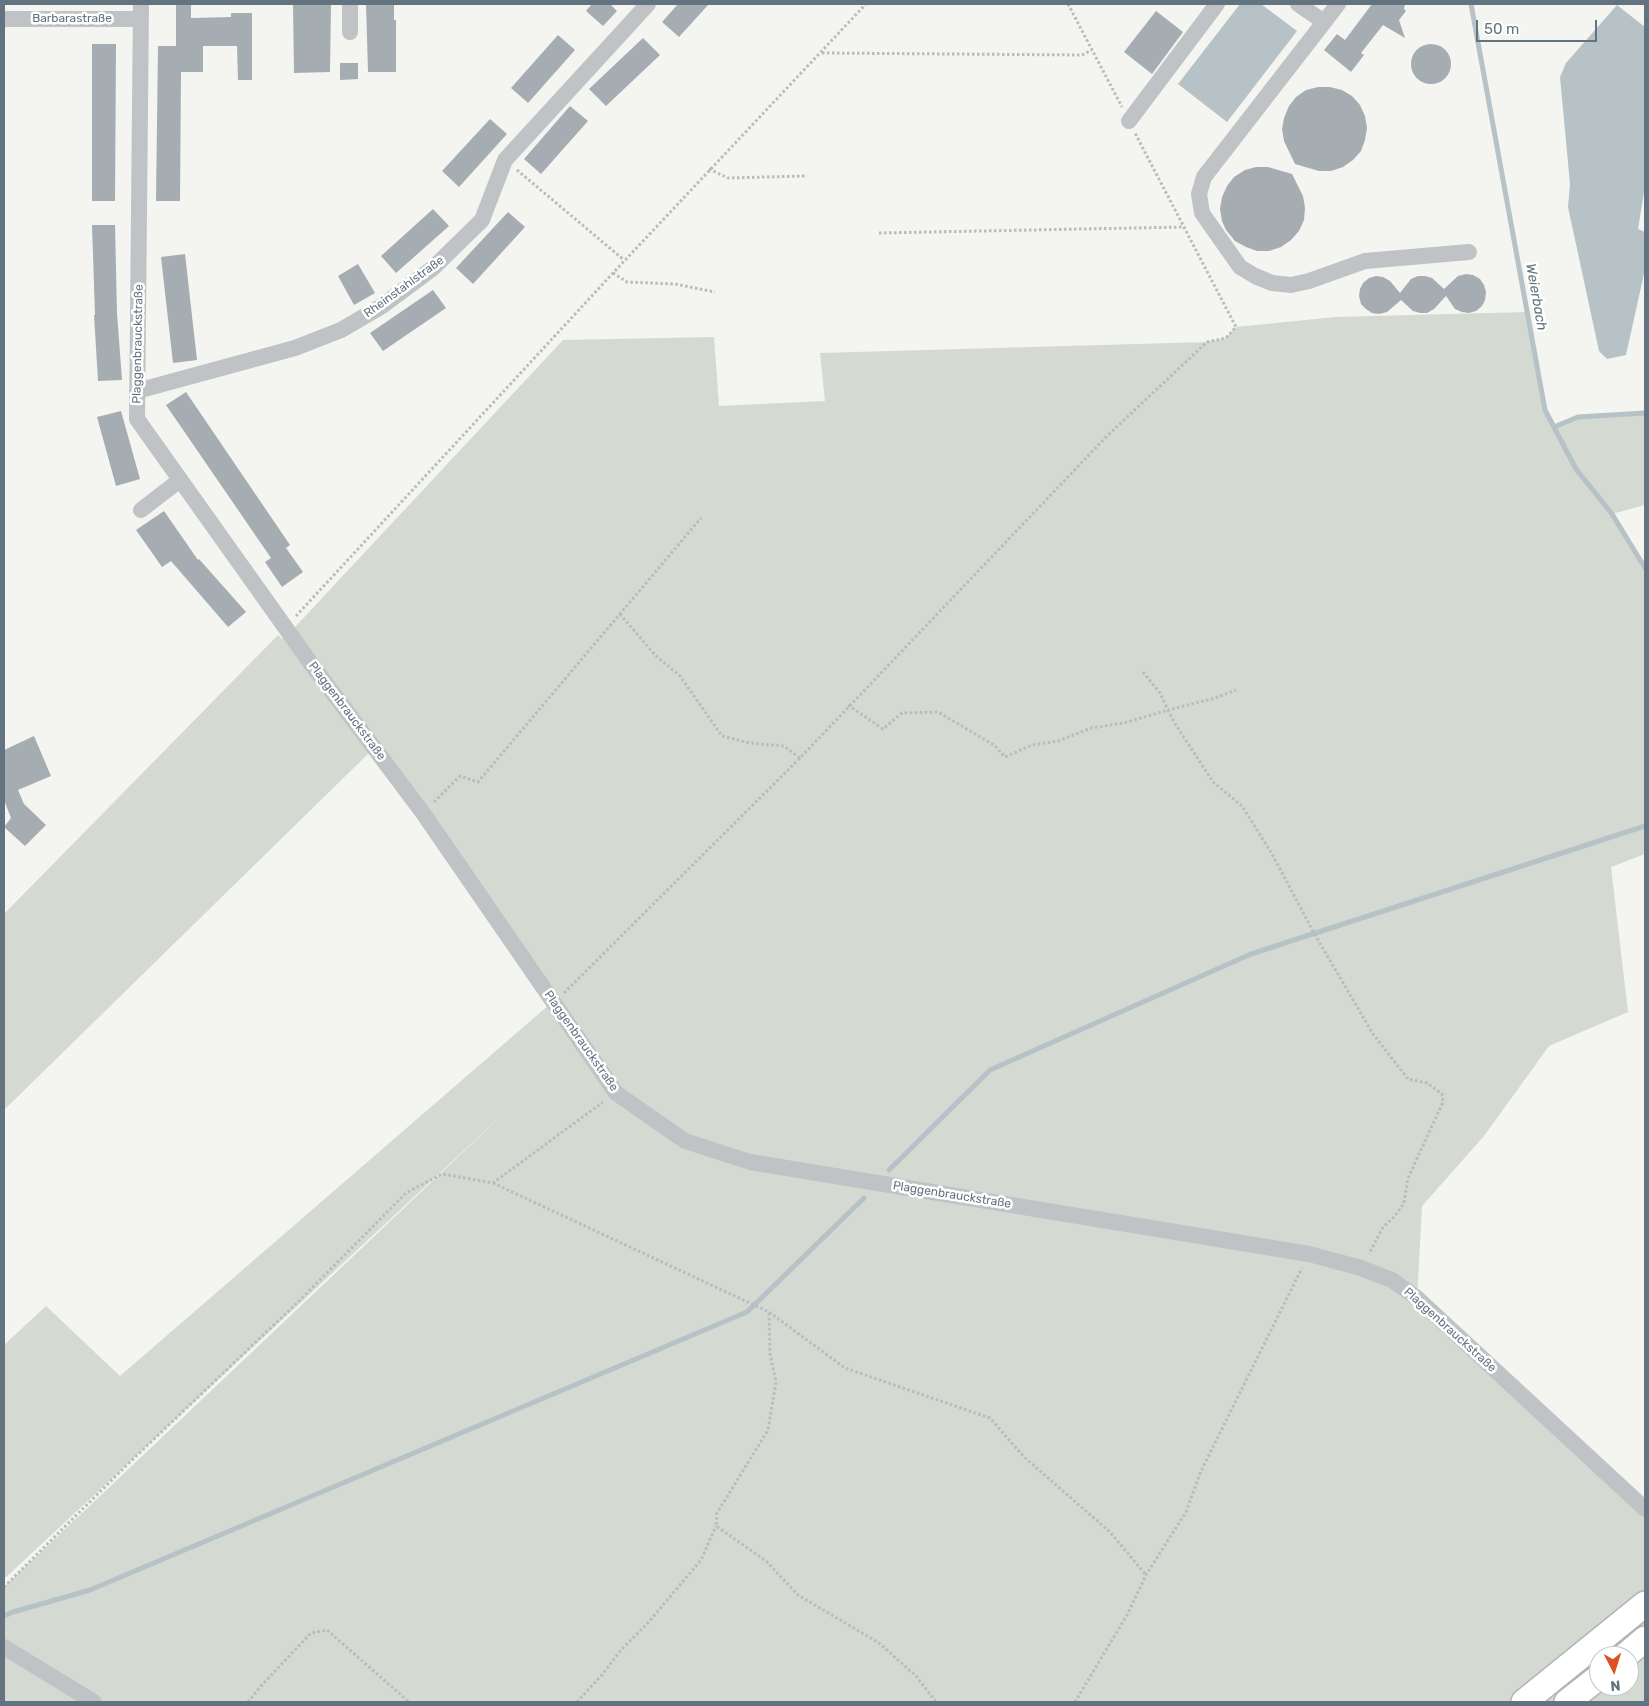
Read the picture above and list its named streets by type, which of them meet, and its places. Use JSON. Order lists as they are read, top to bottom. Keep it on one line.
{"streets":{"street":["Barbarastraße","Rheinstahlstraße","Plaggenbrauckstraße"]},"crossings":[["Barbarastraße","Plaggenbrauckstraße"],["Rheinstahlstraße","Plaggenbrauckstraße"]],"water":["Weierbach"],"scale_bar":"50 m","north":"bottom"}
